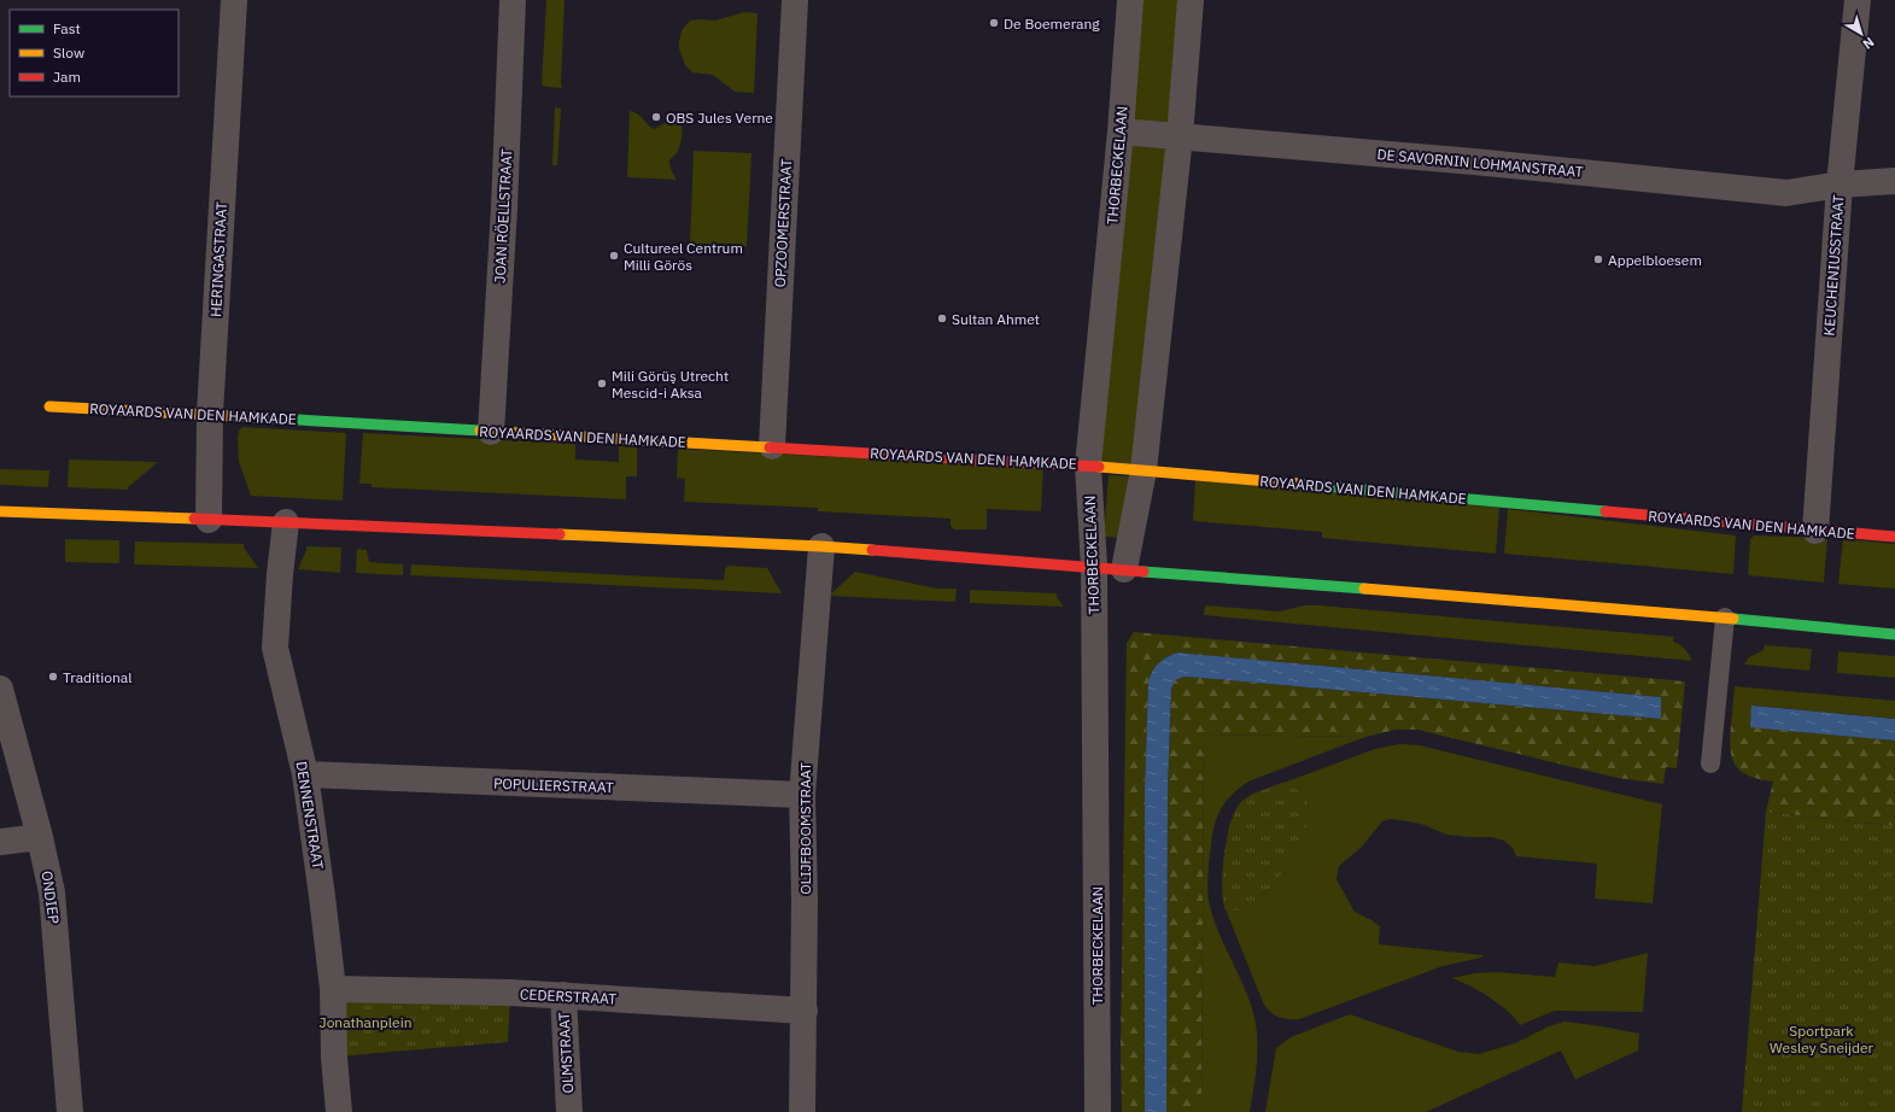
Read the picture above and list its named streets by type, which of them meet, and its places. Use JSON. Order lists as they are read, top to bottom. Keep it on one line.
{"streets":{"street":["DE SAVORNIN LOHMANSTRAAT","THORBECKELAAN","JOAN RÖELLSTRAAT","OPZOOMERSTRAAT","HERINGASTRAAT","KEUCHENIUSSTRAAT","ROYAARDS VAN DEN HAMKADE","POPULIERSTRAAT","DENNENSTRAAT","OLIJFBOOMSTRAAT","ONDIEP","CEDERSTRAAT","OLMSTRAAT"]},"crossings":[["DE SAVORNIN LOHMANSTRAAT","THORBECKELAAN"],["DE SAVORNIN LOHMANSTRAAT","KEUCHENIUSSTRAAT"],["THORBECKELAAN","ROYAARDS VAN DEN HAMKADE"],["JOAN RÖELLSTRAAT","ROYAARDS VAN DEN HAMKADE"],["OPZOOMERSTRAAT","ROYAARDS VAN DEN HAMKADE"],["HERINGASTRAAT","ROYAARDS VAN DEN HAMKADE"],["KEUCHENIUSSTRAAT","ROYAARDS VAN DEN HAMKADE"],["POPULIERSTRAAT","DENNENSTRAAT"],["POPULIERSTRAAT","OLIJFBOOMSTRAAT"],["DENNENSTRAAT","CEDERSTRAAT"],["OLIJFBOOMSTRAAT","CEDERSTRAAT"],["CEDERSTRAAT","OLMSTRAAT"]],"parks":["Jonathanplein","Sportpark Wesley Sneijder"],"places":["De Boemerang","OBS Jules Verne","Cultureel Centrum Milli Görös","Appelbloesem","Sultan Ahmet","Mili Görüş Utrecht Mescid-i Aksa","Traditional"],"legend":["Fast","Slow","Jam"],"north":"bottom right"}
